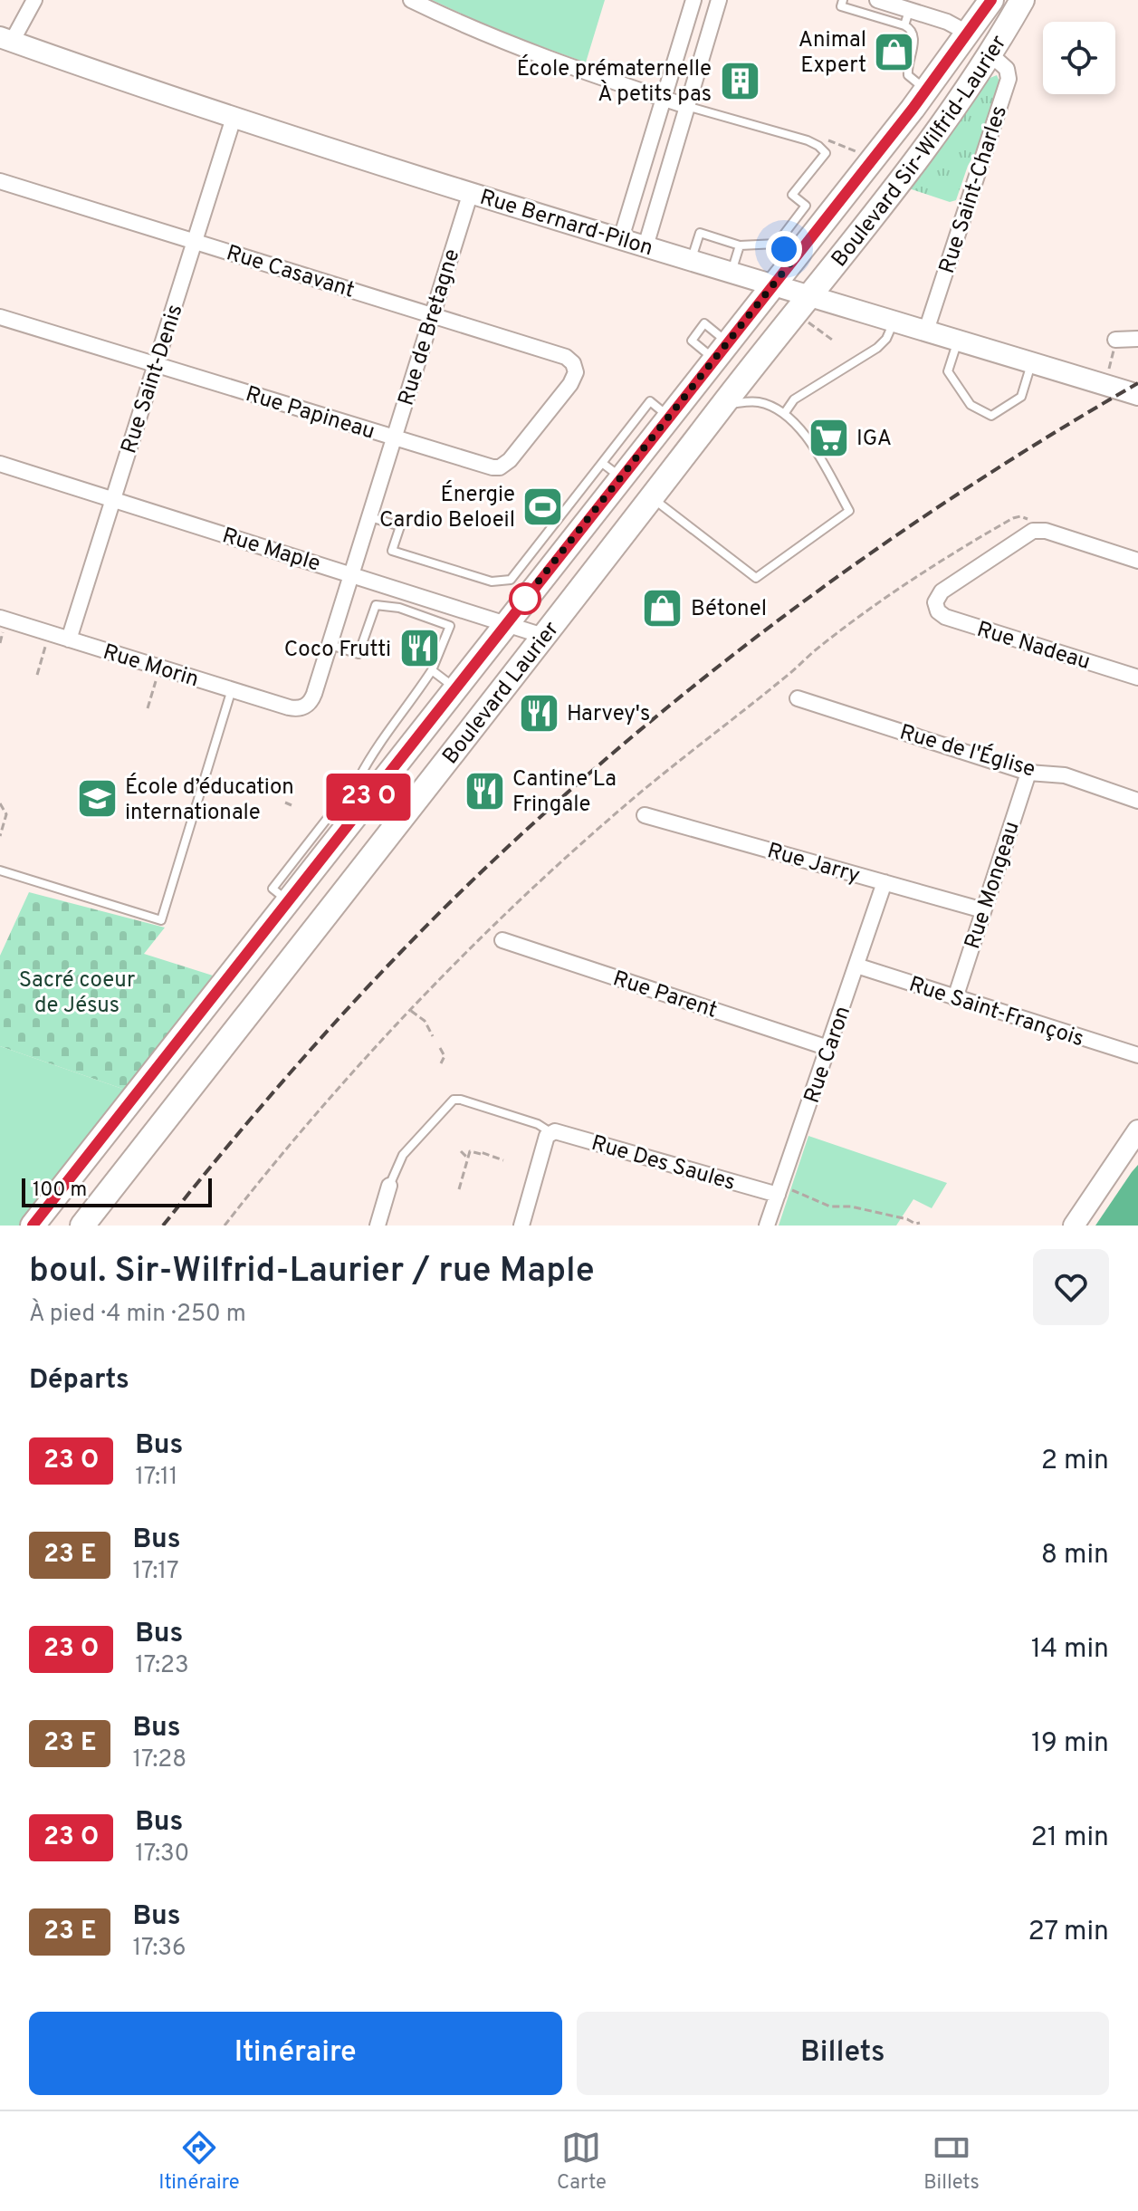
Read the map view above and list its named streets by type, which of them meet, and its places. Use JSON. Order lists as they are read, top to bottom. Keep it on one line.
{"streets":{"main road":["Boulevard Sir-Wilfrid-Laurier","Rue Bernard-Pilon","Boulevard Laurier"],"street":["Rue Saint-Charles","Rue Casavant","Rue de Bretagne","Rue Saint-Denis","Rue Papineau","Rue Maple","Rue Nadeau","Rue Morin","Rue de l'Église","Rue Jarry","Rue Mongeau","Rue Parent","Rue Saint-François","Rue Caron","Rue Des Saules"]},"crossings":[["Boulevard Sir-Wilfrid-Laurier","Rue Saint-Charles"],["Boulevard Sir-Wilfrid-Laurier","Rue Bernard-Pilon"],["Boulevard Sir-Wilfrid-Laurier","Boulevard Laurier"],["Rue Saint-Charles","Rue Bernard-Pilon"],["Rue Bernard-Pilon","Rue de Bretagne"],["Rue Bernard-Pilon","Rue Saint-Denis"],["Rue Bernard-Pilon","Boulevard Laurier"],["Rue Casavant","Rue de Bretagne"],["Rue Casavant","Rue Saint-Denis"],["Rue Casavant","Rue Papineau"],["Rue de Bretagne","Rue Papineau"],["Rue de Bretagne","Rue Maple"],["Rue de Bretagne","Rue Morin"],["Rue Saint-Denis","Rue Papineau"],["Rue Saint-Denis","Rue Maple"],["Rue Saint-Denis","Rue Morin"],["Rue Maple","Boulevard Laurier"],["Rue de l'Église","Rue Mongeau"],["Rue Jarry","Rue Mongeau"],["Rue Jarry","Rue Caron"],["Rue Mongeau","Rue Saint-François"],["Rue Parent","Rue Caron"],["Rue Saint-François","Rue Caron"],["Rue Caron","Rue Des Saules"]],"parks":["Sacré coeur de Jésus"],"places":{"shop":["Animal Expert","Bétonel"],"building":["École prématernelle À petits pas"],"supermarket":["IGA"],"sports":["Énergie Cardio Beloeil"],"restaurant":["Coco Frutti","Harvey's","Cantine La Fringale"],"school or university":["École d’éducation internationale"]},"scale_bar":"100 m","page":{"on_map":"23 O","scale":"100 m","heading":[["boul. Sir-Wilfrid-Laurier / rue Maple","À pied · 4 min · 250 m"],"Départs"],"list":[{"mark":"23 O","name":"Bus","note":"17:11","value":"2 min"},{"mark":"23 E","name":"Bus","note":"17:17","value":"8 min"},{"mark":"23 O","name":"Bus","note":"17:23","value":"14 min"},{"mark":"23 E","name":"Bus","note":"17:28","value":"19 min"},{"mark":"23 O","name":"Bus","note":"17:30","value":"21 min"},{"mark":"23 E","name":"Bus","note":"17:36","value":"27 min"}],"buttons":["Itinéraire","Billets"],"tabs":["Itinéraire","Carte","Billets"]}}
